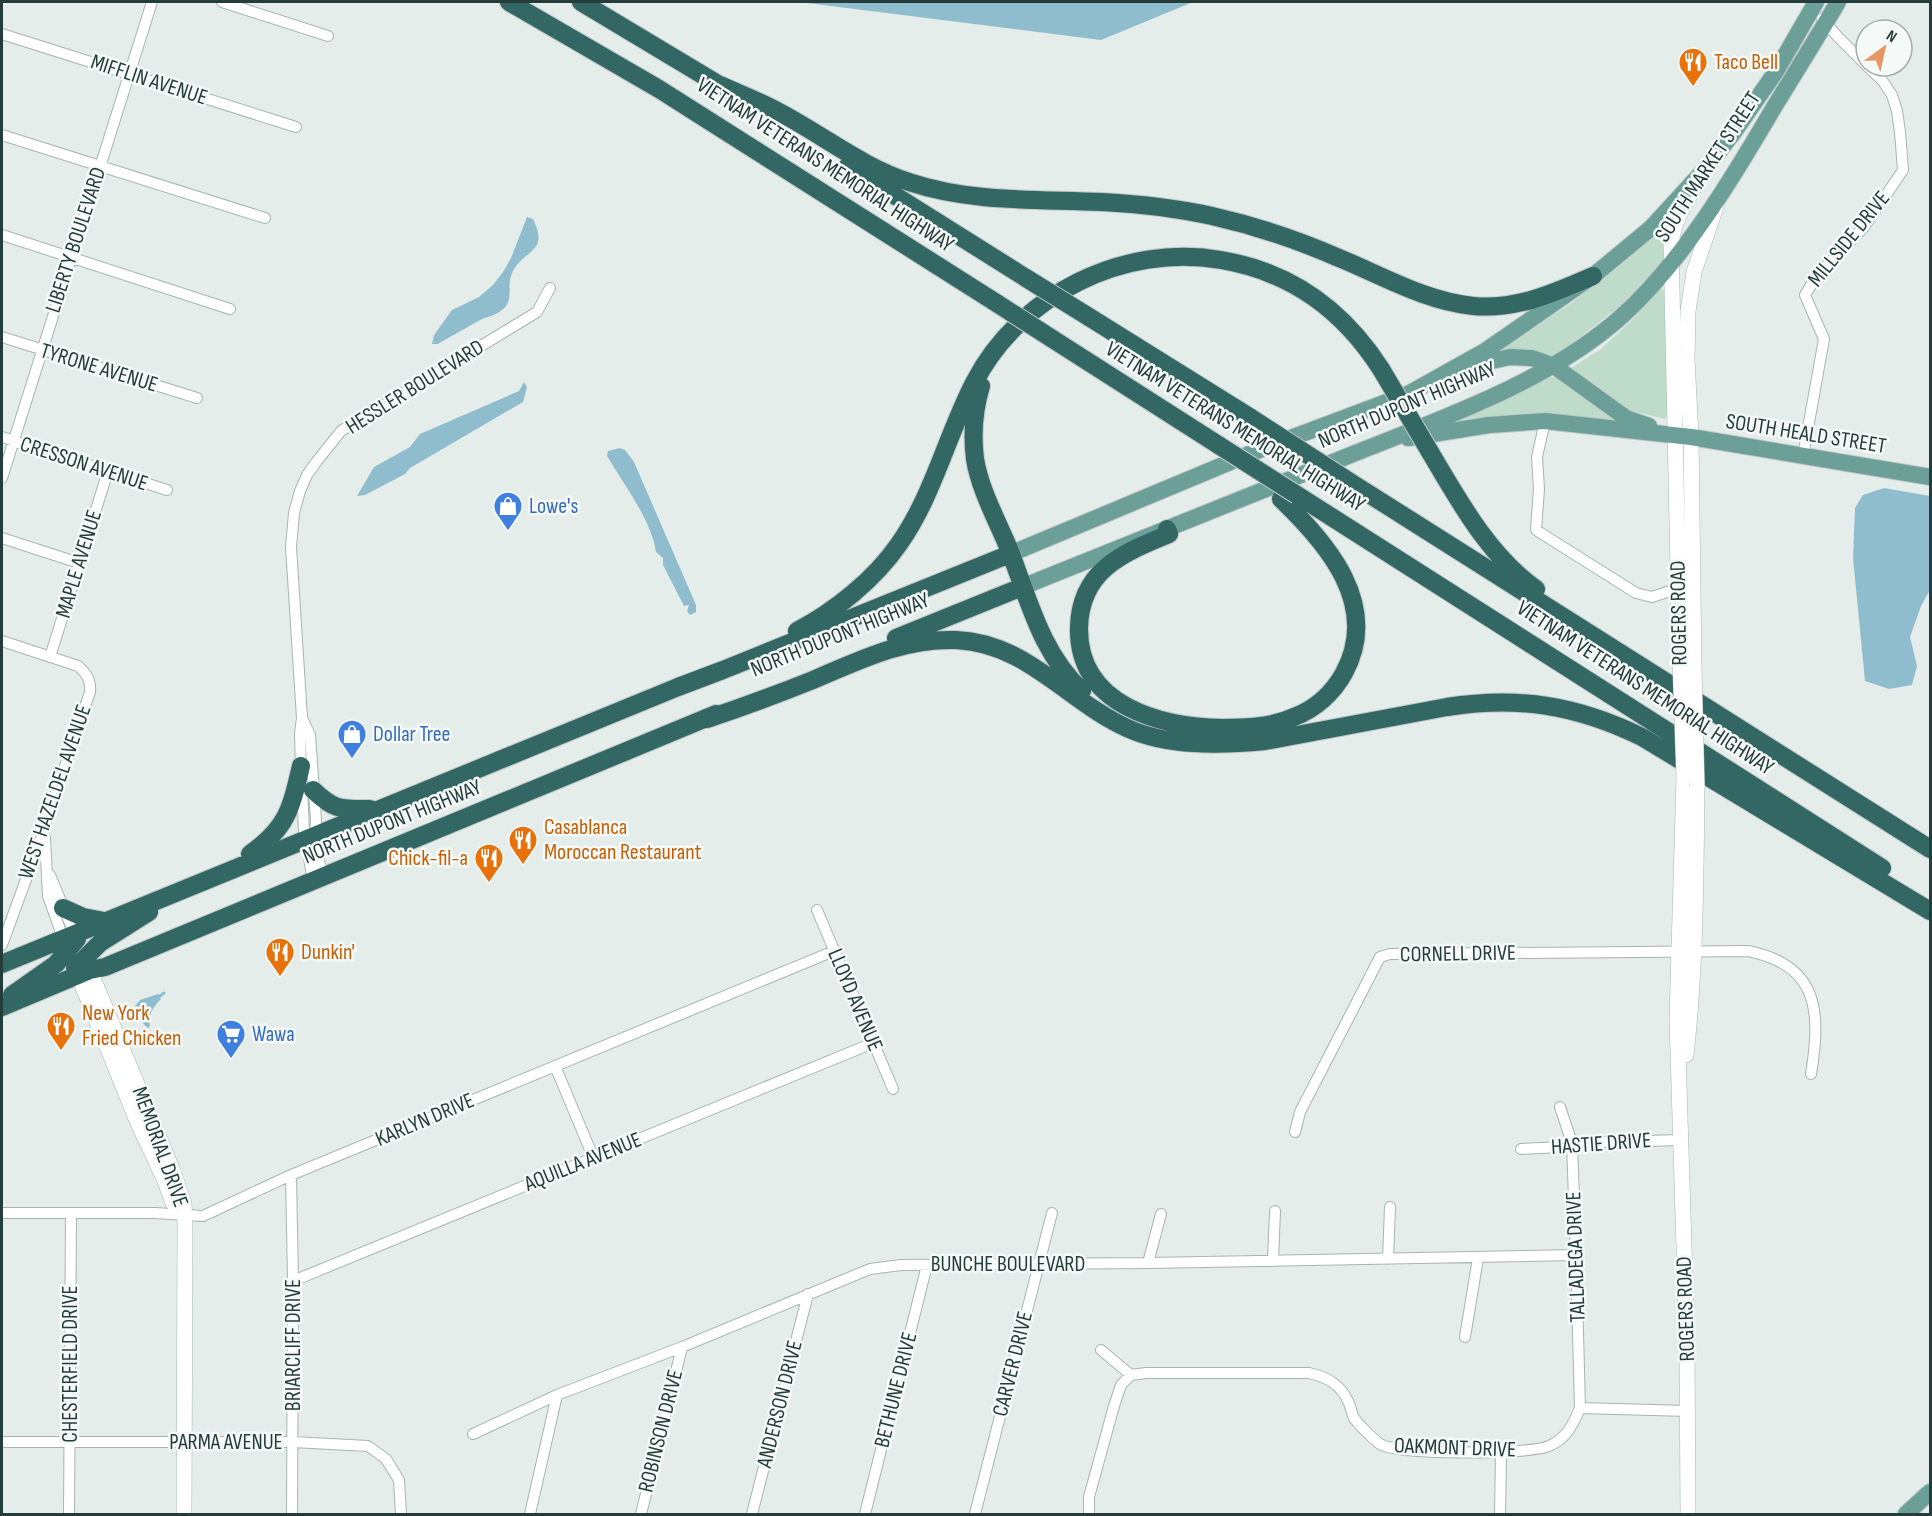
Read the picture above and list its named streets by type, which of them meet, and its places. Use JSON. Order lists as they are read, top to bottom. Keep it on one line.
{"streets":{"highway":["VIETNAM VETERANS MEMORIAL HIGHWAY","NORTH DUPONT HIGHWAY"],"main road":["SOUTH MARKET STREET","SOUTH HEALD STREET"],"street":["MIFFLIN AVENUE","MILLSIDE DRIVE","LIBERTY BOULEVARD","TYRONE AVENUE","HESSLER BOULEVARD","CRESSON AVENUE","MAPLE AVENUE","ROGERS ROAD","WEST HAZELDEL AVENUE","CORNELL DRIVE","LLOYD AVENUE","KARLYN DRIVE","HASTIE DRIVE","MEMORIAL DRIVE","AQUILLA AVENUE","TALLADEGA DRIVE","BUNCHE BOULEVARD","BRIARCLIFF DRIVE","CHESTERFIELD DRIVE","CARVER DRIVE","BETHUNE DRIVE","ANDERSON DRIVE","ROBINSON DRIVE","PARMA AVENUE","OAKMONT DRIVE"]},"crossings":[["MIFFLIN AVENUE","LIBERTY BOULEVARD"],["SOUTH MARKET STREET","MILLSIDE DRIVE"],["SOUTH MARKET STREET","NORTH DUPONT HIGHWAY"],["SOUTH MARKET STREET","ROGERS ROAD"],["MILLSIDE DRIVE","SOUTH HEALD STREET"],["LIBERTY BOULEVARD","TYRONE AVENUE"],["LIBERTY BOULEVARD","CRESSON AVENUE"],["HESSLER BOULEVARD","NORTH DUPONT HIGHWAY"],["NORTH DUPONT HIGHWAY","SOUTH HEALD STREET"],["NORTH DUPONT HIGHWAY","ROGERS ROAD"],["NORTH DUPONT HIGHWAY","MEMORIAL DRIVE"],["SOUTH HEALD STREET","ROGERS ROAD"],["CRESSON AVENUE","MAPLE AVENUE"],["MAPLE AVENUE","WEST HAZELDEL AVENUE"],["ROGERS ROAD","CORNELL DRIVE"],["ROGERS ROAD","HASTIE DRIVE"],["WEST HAZELDEL AVENUE","MEMORIAL DRIVE"],["LLOYD AVENUE","KARLYN DRIVE"],["LLOYD AVENUE","AQUILLA AVENUE"],["KARLYN DRIVE","MEMORIAL DRIVE"],["KARLYN DRIVE","BRIARCLIFF DRIVE"],["KARLYN DRIVE","CHESTERFIELD DRIVE"],["HASTIE DRIVE","TALLADEGA DRIVE"],["MEMORIAL DRIVE","PARMA AVENUE"],["AQUILLA AVENUE","BRIARCLIFF DRIVE"],["TALLADEGA DRIVE","BUNCHE BOULEVARD"],["TALLADEGA DRIVE","OAKMONT DRIVE"],["BUNCHE BOULEVARD","CARVER DRIVE"],["BUNCHE BOULEVARD","BETHUNE DRIVE"],["BUNCHE BOULEVARD","ANDERSON DRIVE"],["BUNCHE BOULEVARD","ROBINSON DRIVE"],["BRIARCLIFF DRIVE","PARMA AVENUE"],["CHESTERFIELD DRIVE","PARMA AVENUE"]],"places":{"restaurant":["Taco Bell","Casablanca Moroccan Restaurant","Chick-fil-a","Dunkin'","New York Fried Chicken"],"shop":["Lowe's","Dollar Tree"],"supermarket":["Wawa"]},"north":"top right"}
